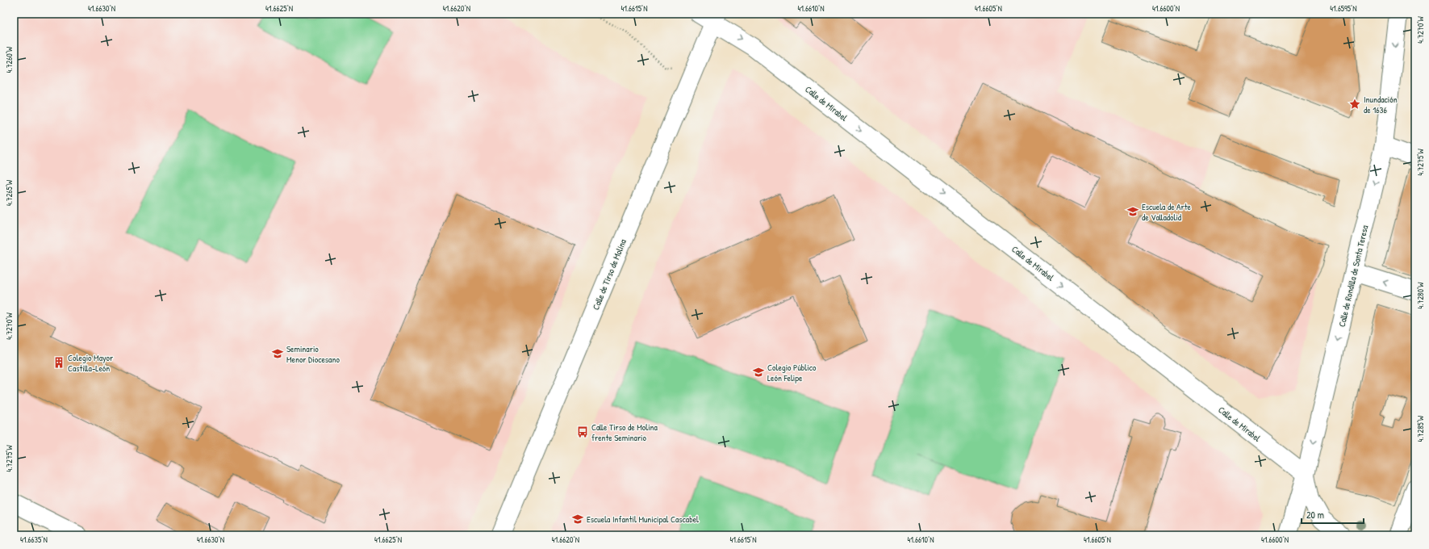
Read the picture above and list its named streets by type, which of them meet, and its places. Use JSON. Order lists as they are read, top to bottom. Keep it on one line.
{"streets":{"street":["Calle de Mirabel","Calle de Tirso de Molina","Calle de Rondilla de Santa Teresa"]},"crossings":[["Calle de Mirabel","Calle de Tirso de Molina"],["Calle de Mirabel","Calle de Rondilla de Santa Teresa"]],"one_way":["Calle de Mirabel","Calle de Rondilla de Santa Teresa"],"places":{"place":["Inundación de 1636"],"school or university":["Escuela de Arte de Valladolid","Seminario Menor Diocesano","Colegio Público León Felipe","Escuela Infantil Municipal Cascabel"],"building":["Colegio Mayor Castilla-León"],"bus stop":["Calle Tirso de Molina frente Seminario"]},"scale_bar":"20 m","coordinates":["41.6630°N","41.6625°N","41.6620°N","41.6615°N","41.6610°N","41.6605°N","41.6600°N","41.6595°N","4.7270°W","4.7260°W","4.7275°W","4.7265°W","4.7280°W","4.7285°W","41.6635°N"]}
